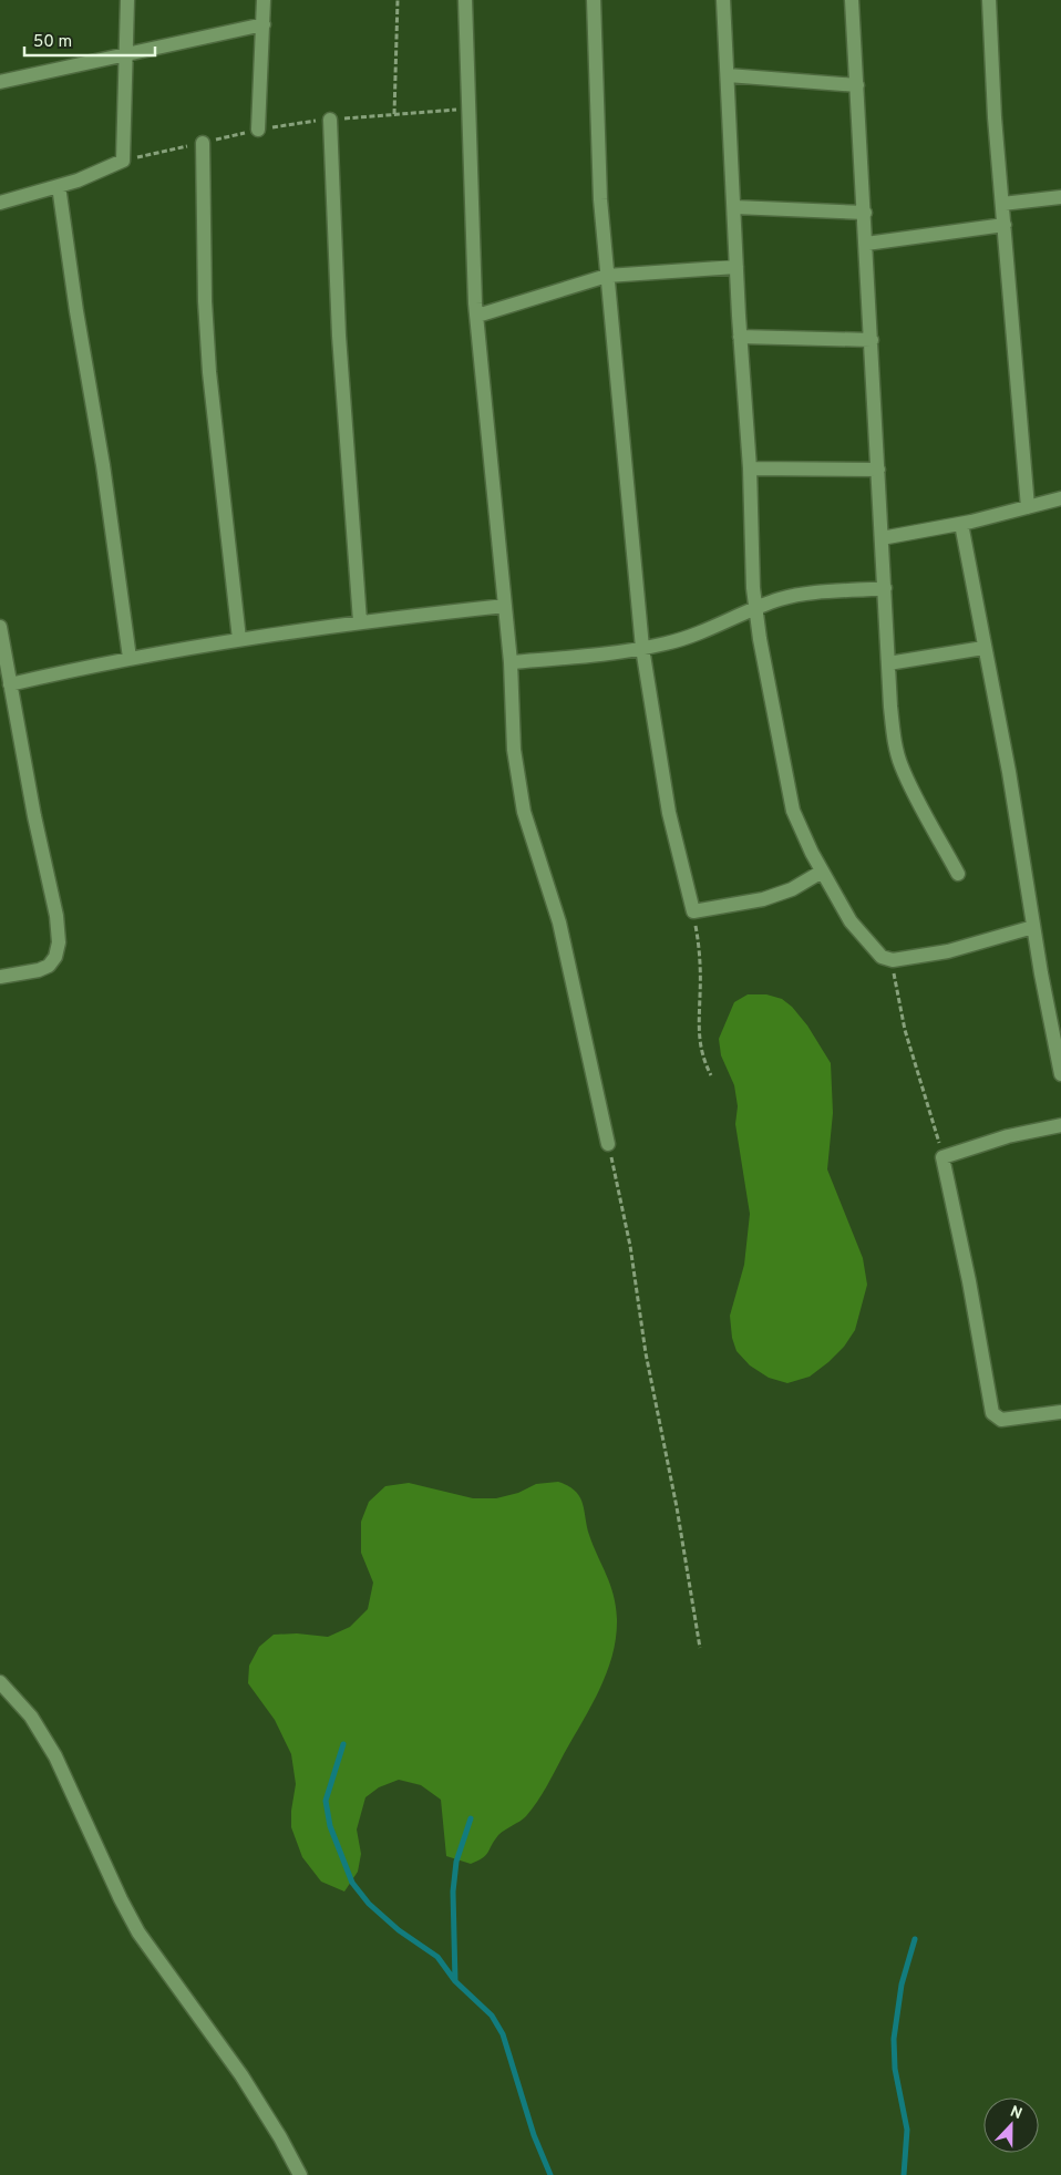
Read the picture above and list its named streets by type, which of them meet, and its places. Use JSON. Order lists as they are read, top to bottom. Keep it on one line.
{"scale_bar":"50 m","north":"top"}
